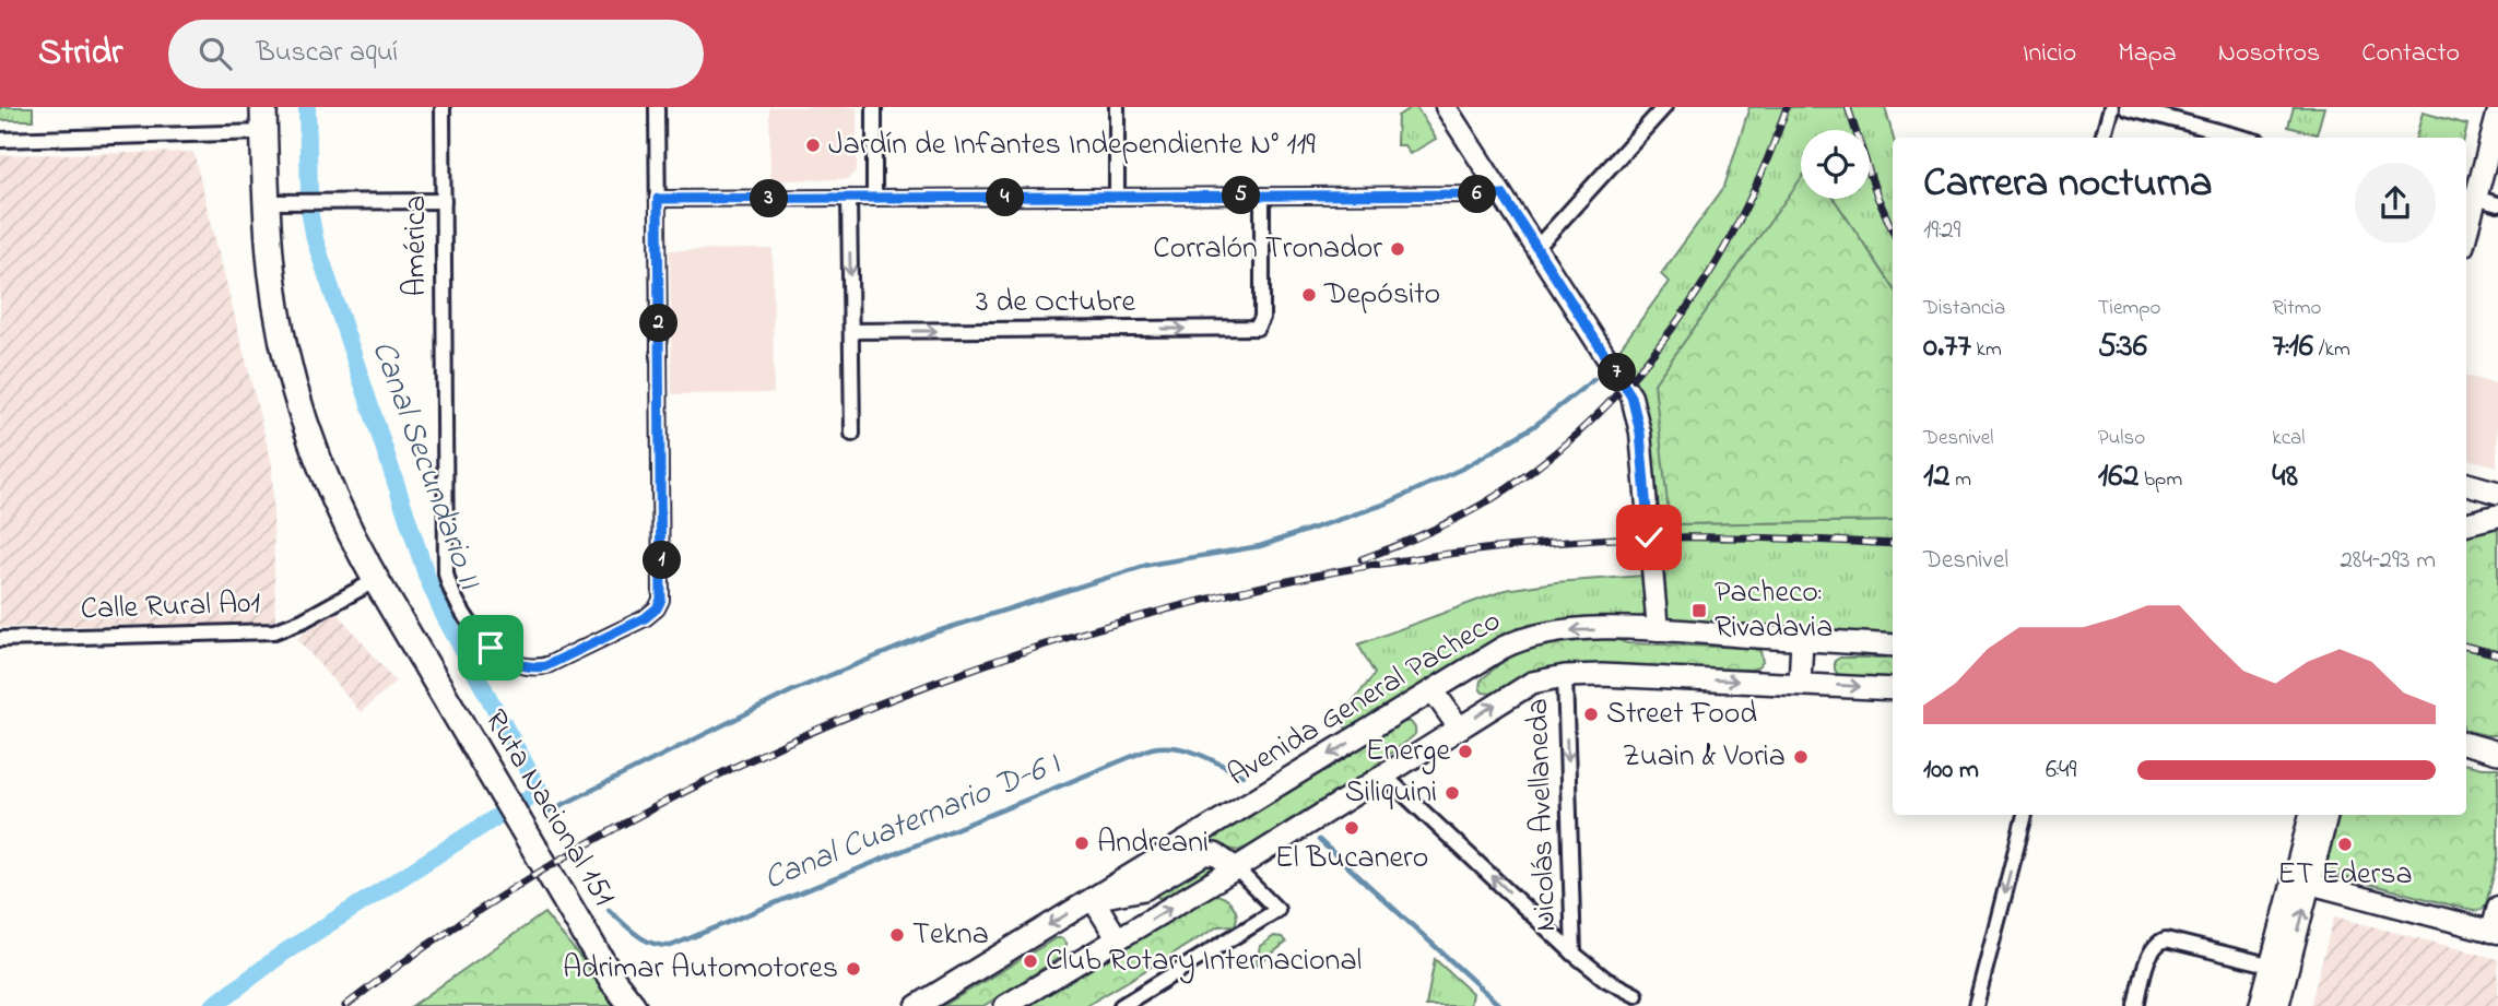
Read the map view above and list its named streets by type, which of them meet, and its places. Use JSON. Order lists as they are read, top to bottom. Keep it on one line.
{"streets":{"highway":["Ruta Nacional 151"],"main road":["Avenida General Pacheco"],"street":["América","3 de Octubre","Calle Rural A01","Nicolás Avellaneda"]},"crossings":[["Calle Rural A01","Ruta Nacional 151"]],"one_way":["3 de Octubre","Nicolás Avellaneda"],"water":["Canal Secundario II","Canal Cuaternario D-6 I"],"places":{"other":["Jardín de Infantes Independiente N° 119","Corralón Tronador","Depósito","Street Food","Energe","Zuain & Voria","Siliquini","El Bucanero","Andreani","ET Edersa","Tekna","Club Rotary Internacional","Adrimar Automotores"],"transit":["Pacheco: Rivadavia"]},"page":{"header":"Stridr","search":"Buscar aquí","nav":["Inicio","Mapa","Nosotros","Contacto"],"heading":["Carrera nocturna","19:29"],"pins":["6","5","4","3","2","7","1"],"stats":[["Distancia","0.77 km"],["Tiempo","5:36"],["Ritmo","7:16 /km"],["Desnivel","12 m"],["Pulso","162 bpm"],["kcal","48"]],"chart":["Desnivel","284–293 m"],"list":[{"name":"100 m","note":"6:49"}]}}
